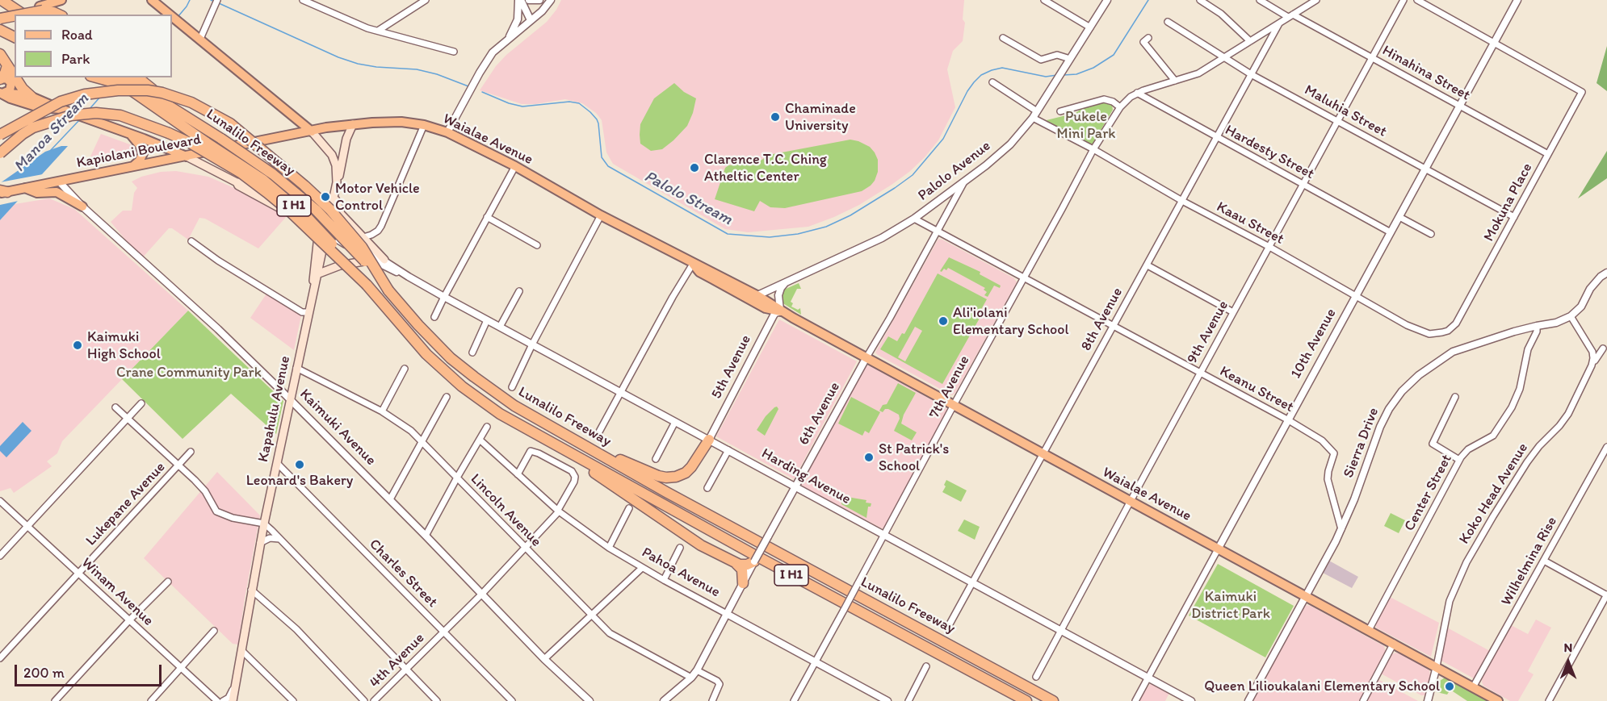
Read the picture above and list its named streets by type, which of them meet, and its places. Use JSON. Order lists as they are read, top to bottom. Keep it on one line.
{"streets":{"highway":["Lunalilo Freeway","I H1"],"main road":["Waialae Avenue","Kapiolani Boulevard","Kapahulu Avenue","Harding Avenue"],"street":["Hinahina Street","Maluhia Street","Hardesty Street","Palolo Avenue","Mokuna Place","Kaau Street","8th Avenue","9th Avenue","10th Avenue","5th Avenue","7th Avenue","Keanu Street","6th Avenue","Kaimuki Avenue","Sierra Drive","Center Street","Koko Head Avenue","Lukepane Avenue","Lincoln Avenue","Wilhelmina Rise","Pahoa Avenue","Charles Street","Winam Avenue","4th Avenue"]},"crossings":[["Hinahina Street","Mokuna Place"],["Hinahina Street","9th Avenue"],["Hinahina Street","10th Avenue"],["Maluhia Street","Mokuna Place"],["Maluhia Street","8th Avenue"],["Maluhia Street","9th Avenue"],["Maluhia Street","10th Avenue"],["Waialae Avenue","Kapiolani Boulevard"],["Waialae Avenue","Palolo Avenue"],["Waialae Avenue","8th Avenue"],["Waialae Avenue","9th Avenue"],["Waialae Avenue","10th Avenue"],["Waialae Avenue","5th Avenue"],["Waialae Avenue","7th Avenue"],["Waialae Avenue","Kapahulu Avenue"],["Waialae Avenue","6th Avenue"],["Waialae Avenue","Sierra Drive"],["Waialae Avenue","Center Street"],["Waialae Avenue","Koko Head Avenue"],["Waialae Avenue","Wilhelmina Rise"],["Lunalilo Freeway","Kapiolani Boulevard"],["Kapiolani Boulevard","Kapahulu Avenue"],["Kapiolani Boulevard","Kaimuki Avenue"],["Kapiolani Boulevard","Harding Avenue"],["Hardesty Street","8th Avenue"],["Hardesty Street","9th Avenue"],["Hardesty Street","10th Avenue"],["Hardesty Street","7th Avenue"],["Palolo Avenue","Kaau Street"],["Palolo Avenue","Keanu Street"],["Palolo Avenue","6th Avenue"],["Mokuna Place","Kaau Street"],["Mokuna Place","10th Avenue"],["Kaau Street","8th Avenue"],["Kaau Street","9th Avenue"],["Kaau Street","10th Avenue"],["Kaau Street","7th Avenue"],["8th Avenue","Keanu Street"],["8th Avenue","Harding Avenue"],["9th Avenue","Keanu Street"],["9th Avenue","Harding Avenue"],["10th Avenue","Keanu Street"],["10th Avenue","Harding Avenue"],["5th Avenue","Harding Avenue"],["7th Avenue","Keanu Street"],["7th Avenue","Harding Avenue"],["7th Avenue","Pahoa Avenue"],["Keanu Street","6th Avenue"],["Keanu Street","Sierra Drive"],["Kapahulu Avenue","Kaimuki Avenue"],["Kapahulu Avenue","Harding Avenue"],["Kapahulu Avenue","Lincoln Avenue"],["Kapahulu Avenue","Charles Street"],["6th Avenue","Harding Avenue"],["6th Avenue","Lincoln Avenue"],["6th Avenue","Pahoa Avenue"],["Kaimuki Avenue","4th Avenue"],["Sierra Drive","Center Street"],["Lukepane Avenue","Winam Avenue"],["Lincoln Avenue","4th Avenue"],["Pahoa Avenue","4th Avenue"],["Charles Street","4th Avenue"]],"water":["Manoa Stream","Palolo Stream"],"parks":["Pukele Mini Park","Crane Community Park","Kaimuki District Park"],"places":["Chaminade University","Clarence T.C. Ching Atheltic Center","Motor Vehicle Control","Ali'iolani Elementary School","Kaimuki High School","St Patrick's School","Leonard's Bakery","Queen Lilioukalani Elementary School"],"legend":["Road","Park"],"scale_bar":"200 m","north":"top"}
